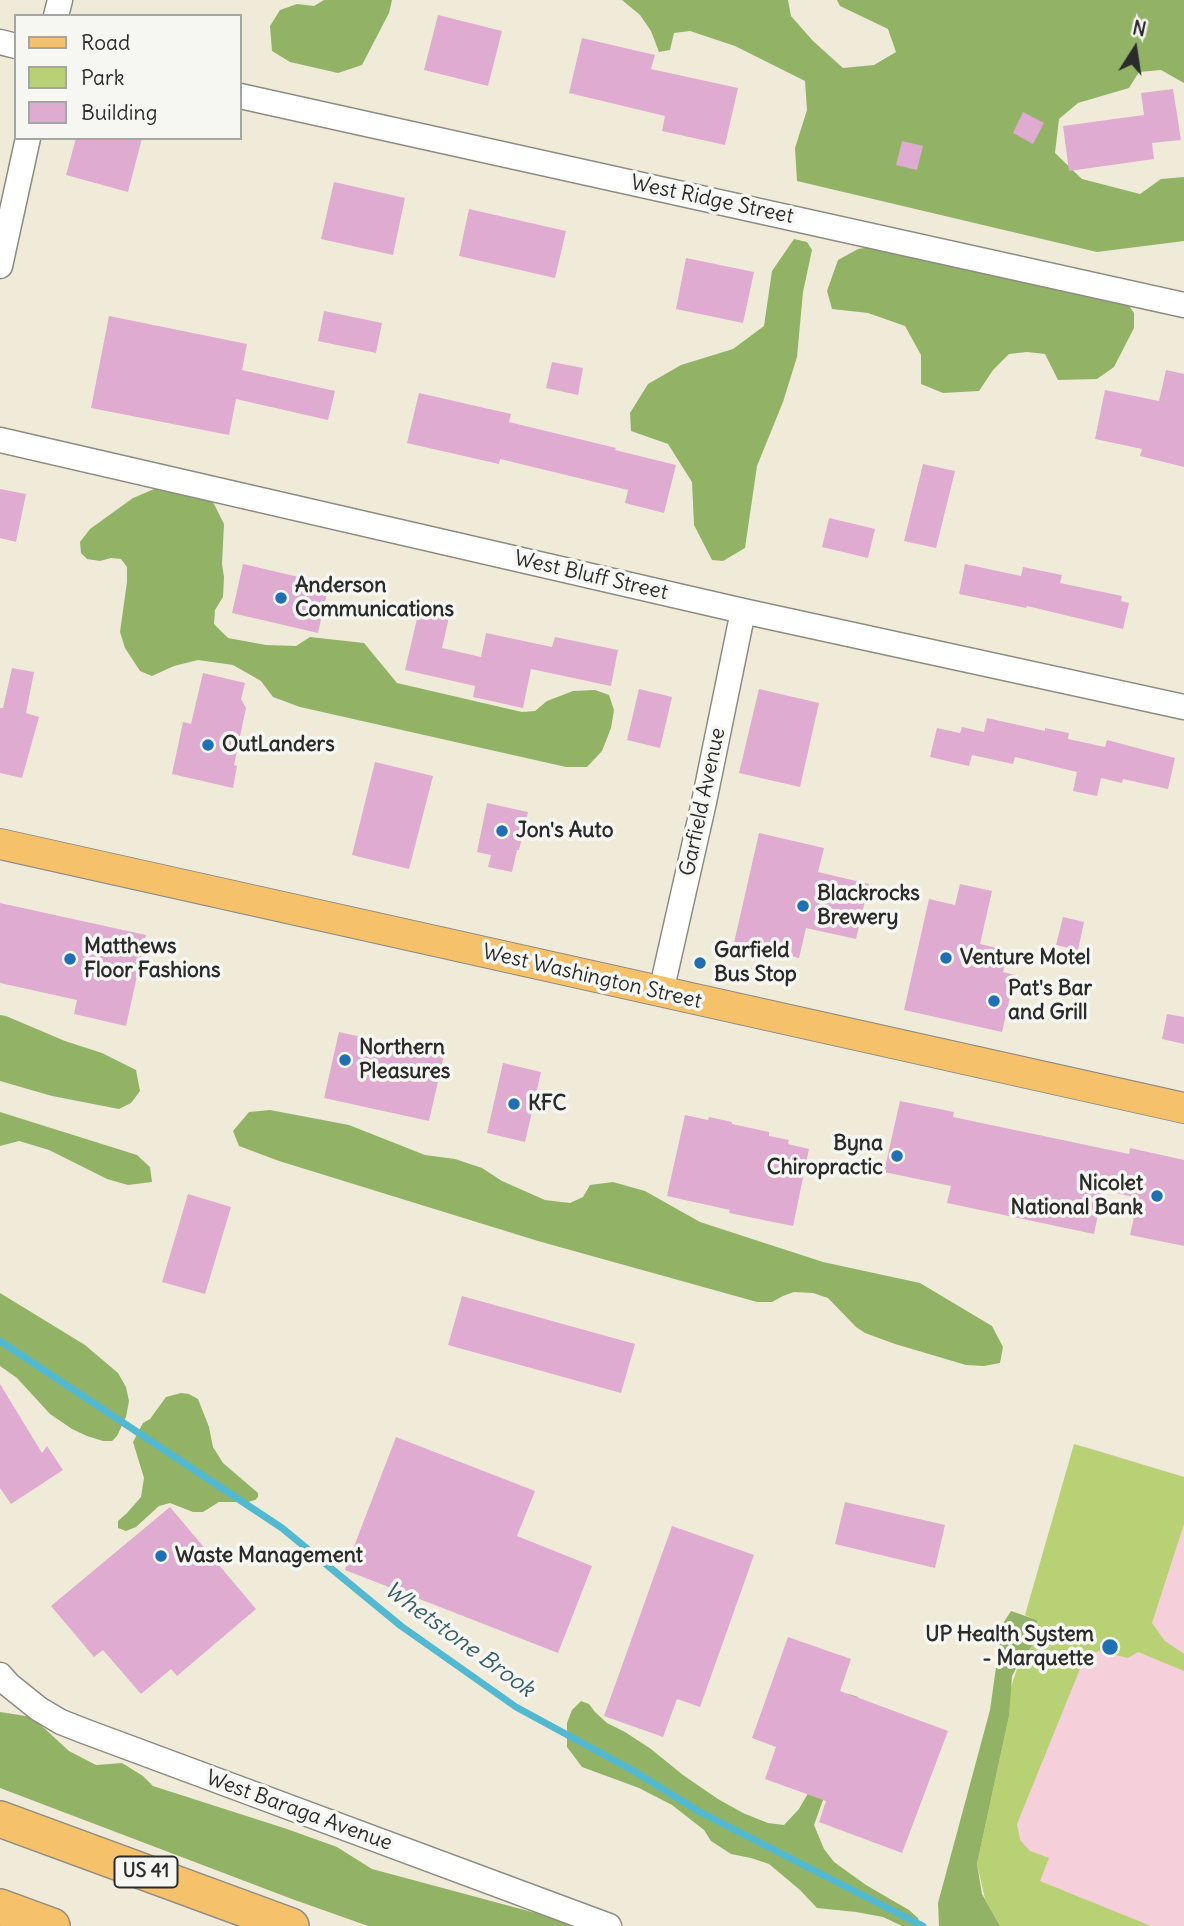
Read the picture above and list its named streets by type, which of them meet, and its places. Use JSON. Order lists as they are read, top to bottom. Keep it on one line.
{"streets":{"highway":["US 41"],"main road":["West Washington Street"],"street":["West Ridge Street","West Bluff Street","Garfield Avenue","West Baraga Avenue"]},"crossings":[["West Bluff Street","Garfield Avenue"],["Garfield Avenue","West Washington Street"]],"water":["Whetstone Brook"],"places":["Anderson Communications","OutLanders","Jon's Auto","Blackrocks Brewery","Venture Motel","Matthews Floor Fashions","Garfield Bus Stop","Pat's Bar and Grill","Northern Pleasures","KFC","Byna Chiropractic","Nicolet National Bank","Waste Management","UP Health System - Marquette"],"legend":["Road","Park","Building"],"north":"top"}
